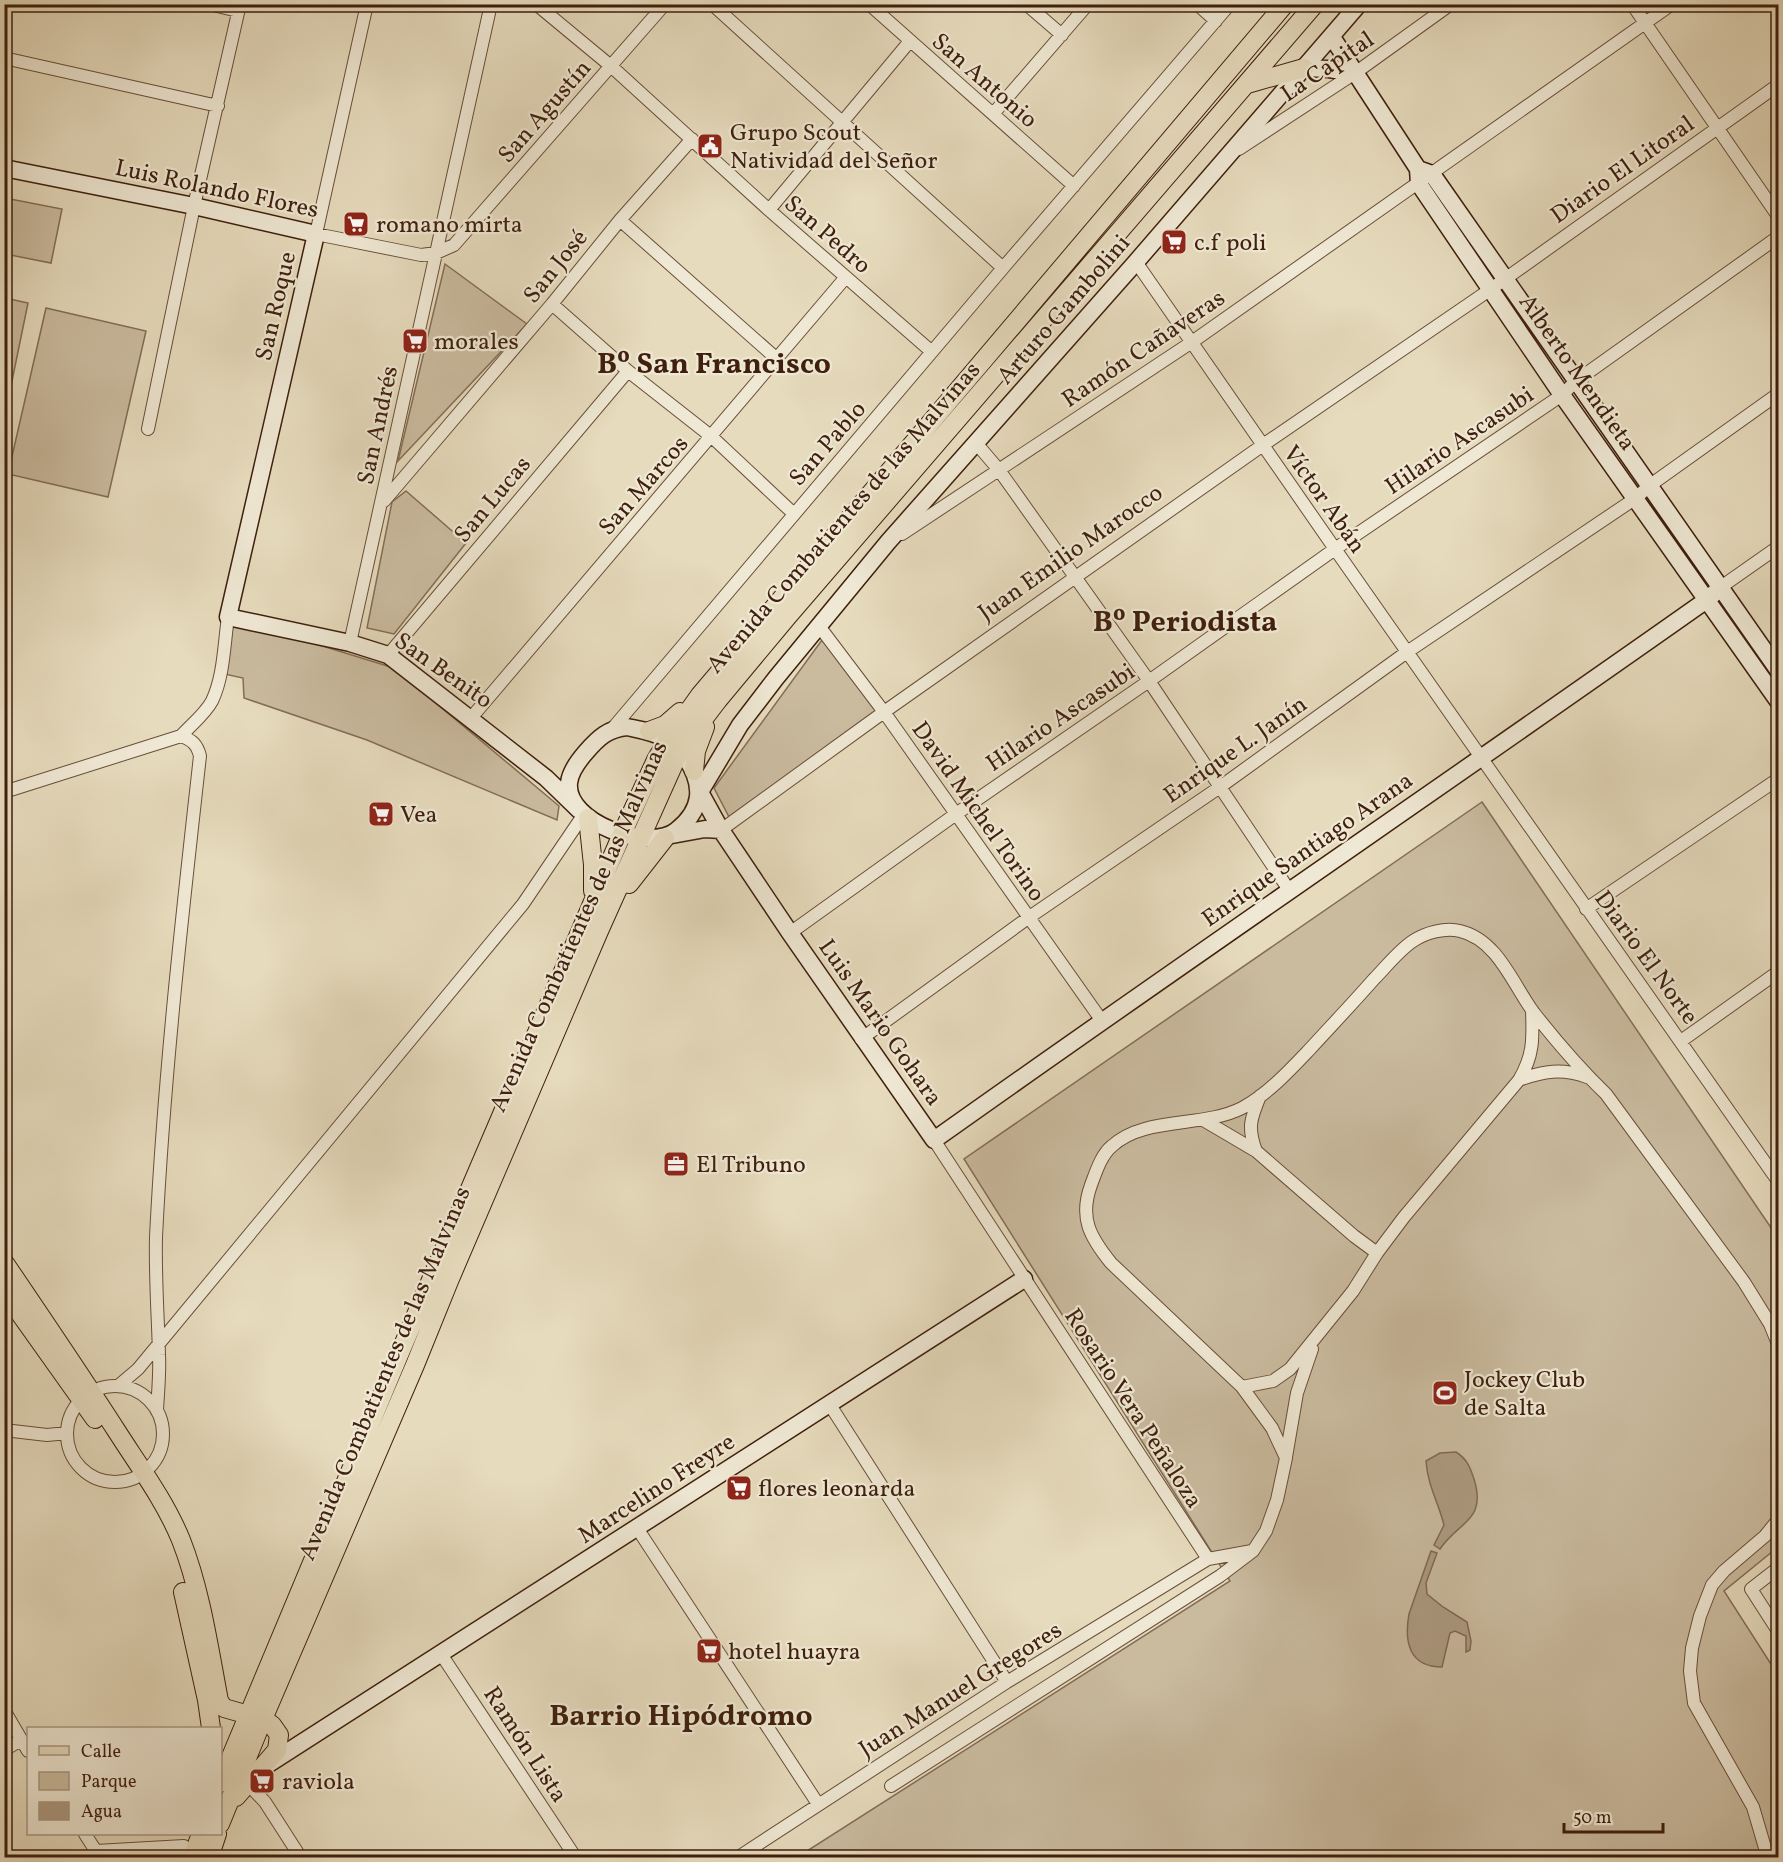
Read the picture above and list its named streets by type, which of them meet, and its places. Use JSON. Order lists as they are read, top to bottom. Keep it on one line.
{"streets":{"main road":["Avenida Combatientes de las Malvinas"],"street":["La Capital","San Antonio","San Agustín","Diario El Litoral","Luis Rolando Flores","San Pedro","San José","San Roque","Arturo Gambolini","Ramón Cañaveras","Alberto Mendieta","San Andrés","Hilario Ascasubi","San Pablo","San Marcos","San Lucas","Víctor Abán","Juan Emilio Marocco","San Benito","Enrique L. Janín","David Michel Torino","Enrique Santiago Arana","Diario El Norte","Luis Mario Gohara","Rosario Vera Peñaloza","Marcelino Freyre","Juan Manuel Gregores","Ramón Lista"]},"crossings":[["La Capital","Arturo Gambolini"],["La Capital","Alberto Mendieta"],["San Antonio","San Pablo"],["San Agustín","Luis Rolando Flores"],["San Agustín","San Pedro"],["Diario El Litoral","Alberto Mendieta"],["Diario El Litoral","Juan Emilio Marocco"],["Luis Rolando Flores","San Roque"],["Luis Rolando Flores","San Andrés"],["San Pedro","San José"],["San Pedro","San Pablo"],["San Pedro","San Marcos"],["San José","San Andrés"],["San Roque","San Benito"],["Arturo Gambolini","Ramón Cañaveras"],["Arturo Gambolini","Alberto Mendieta"],["Arturo Gambolini","Víctor Abán"],["Arturo Gambolini","San Benito"],["Arturo Gambolini","David Michel Torino"],["Arturo Gambolini","Luis Mario Gohara"],["Ramón Cañaveras","Alberto Mendieta"],["Ramón Cañaveras","Víctor Abán"],["Alberto Mendieta","Hilario Ascasubi"],["Alberto Mendieta","Juan Emilio Marocco"],["Alberto Mendieta","Enrique L. Janín"],["Alberto Mendieta","Enrique Santiago Arana"],["San Andrés","San Benito"],["Hilario Ascasubi","Víctor Abán"],["Hilario Ascasubi","David Michel Torino"],["Hilario Ascasubi","Luis Mario Gohara"],["San Marcos","San Benito"],["San Lucas","San Benito"],["Víctor Abán","Juan Emilio Marocco"],["Víctor Abán","Enrique L. Janín"],["Víctor Abán","Enrique Santiago Arana"],["Víctor Abán","Diario El Norte"],["Avenida Combatientes de las Malvinas","San Benito"],["Avenida Combatientes de las Malvinas","Luis Mario Gohara"],["Juan Emilio Marocco","David Michel Torino"],["Juan Emilio Marocco","Luis Mario Gohara"],["Enrique L. Janín","David Michel Torino"],["Enrique L. Janín","Luis Mario Gohara"],["David Michel Torino","Enrique Santiago Arana"],["Enrique Santiago Arana","Diario El Norte"],["Enrique Santiago Arana","Luis Mario Gohara"],["Luis Mario Gohara","Rosario Vera Peñaloza"],["Luis Mario Gohara","Marcelino Freyre"],["Rosario Vera Peñaloza","Marcelino Freyre"],["Rosario Vera Peñaloza","Juan Manuel Gregores"],["Marcelino Freyre","Ramón Lista"]],"districts":["Bº San Francisco","Bº Periodista","Barrio Hipódromo"],"places":{"public building":["Grupo Scout Natividad del Señor"],"supermarket":["romano mirta","c.f poli","morales","Vea","flores leonarda","hotel huayra","raviola"],"office":["El Tribuno"],"sports":["Jockey Club de Salta"]},"legend":["Calle","Parque","Agua"],"scale_bar":"50 m"}
